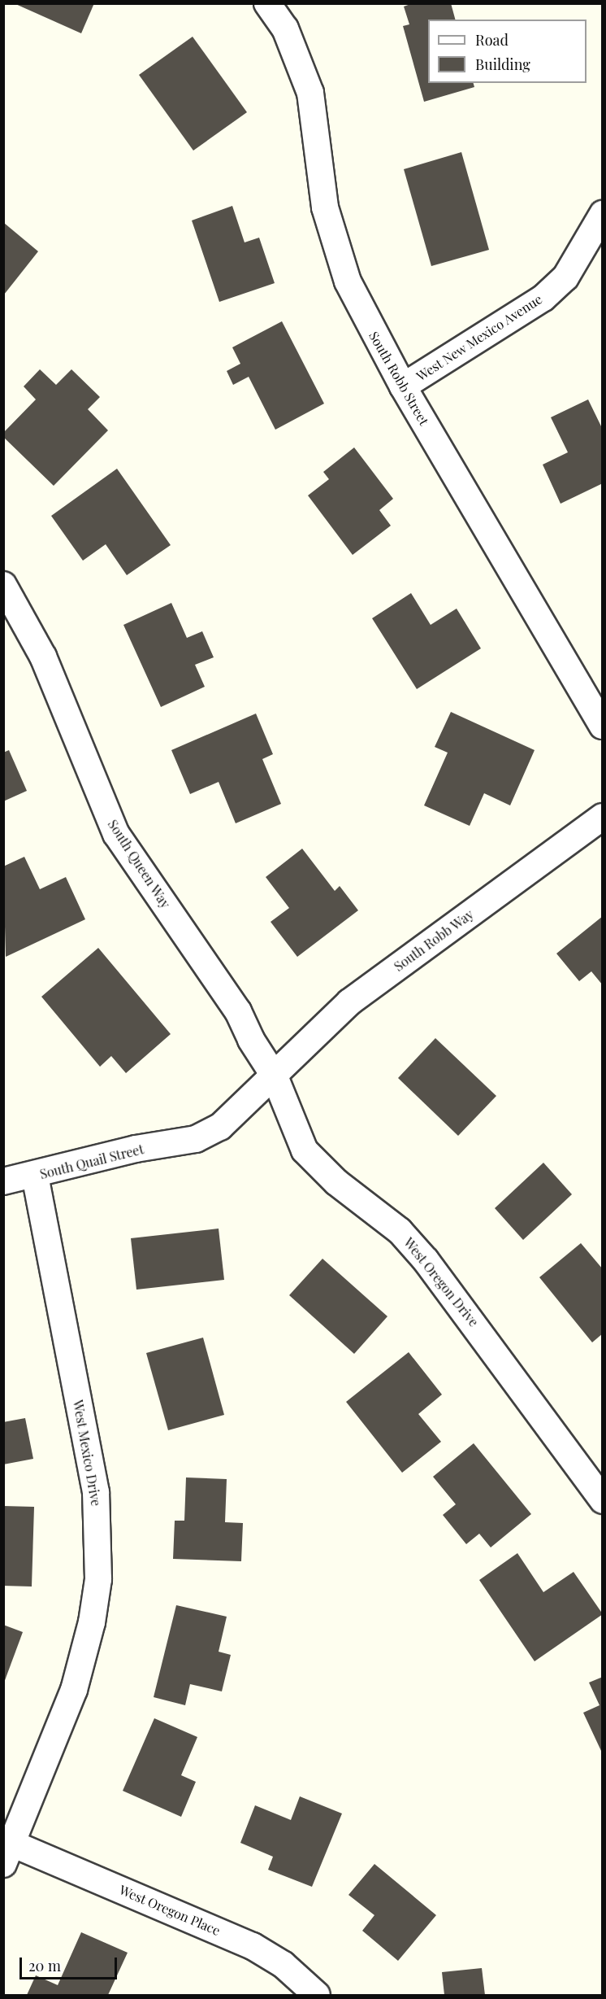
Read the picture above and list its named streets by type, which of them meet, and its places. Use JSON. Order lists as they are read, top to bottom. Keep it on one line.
{"streets":{"street":["West New Mexico Avenue","South Robb Street","South Queen Way","South Robb Way","South Quail Street","West Oregon Drive","West Mexico Drive","West Oregon Place"]},"crossings":[["West New Mexico Avenue","South Robb Street"],["South Queen Way","South Robb Way"],["South Queen Way","South Quail Street"],["South Queen Way","West Oregon Drive"],["South Robb Way","South Quail Street"],["South Robb Way","West Oregon Drive"],["South Quail Street","West Oregon Drive"],["South Quail Street","West Mexico Drive"],["West Mexico Drive","West Oregon Place"]],"legend":["Road","Building"],"scale_bar":"20 m"}
